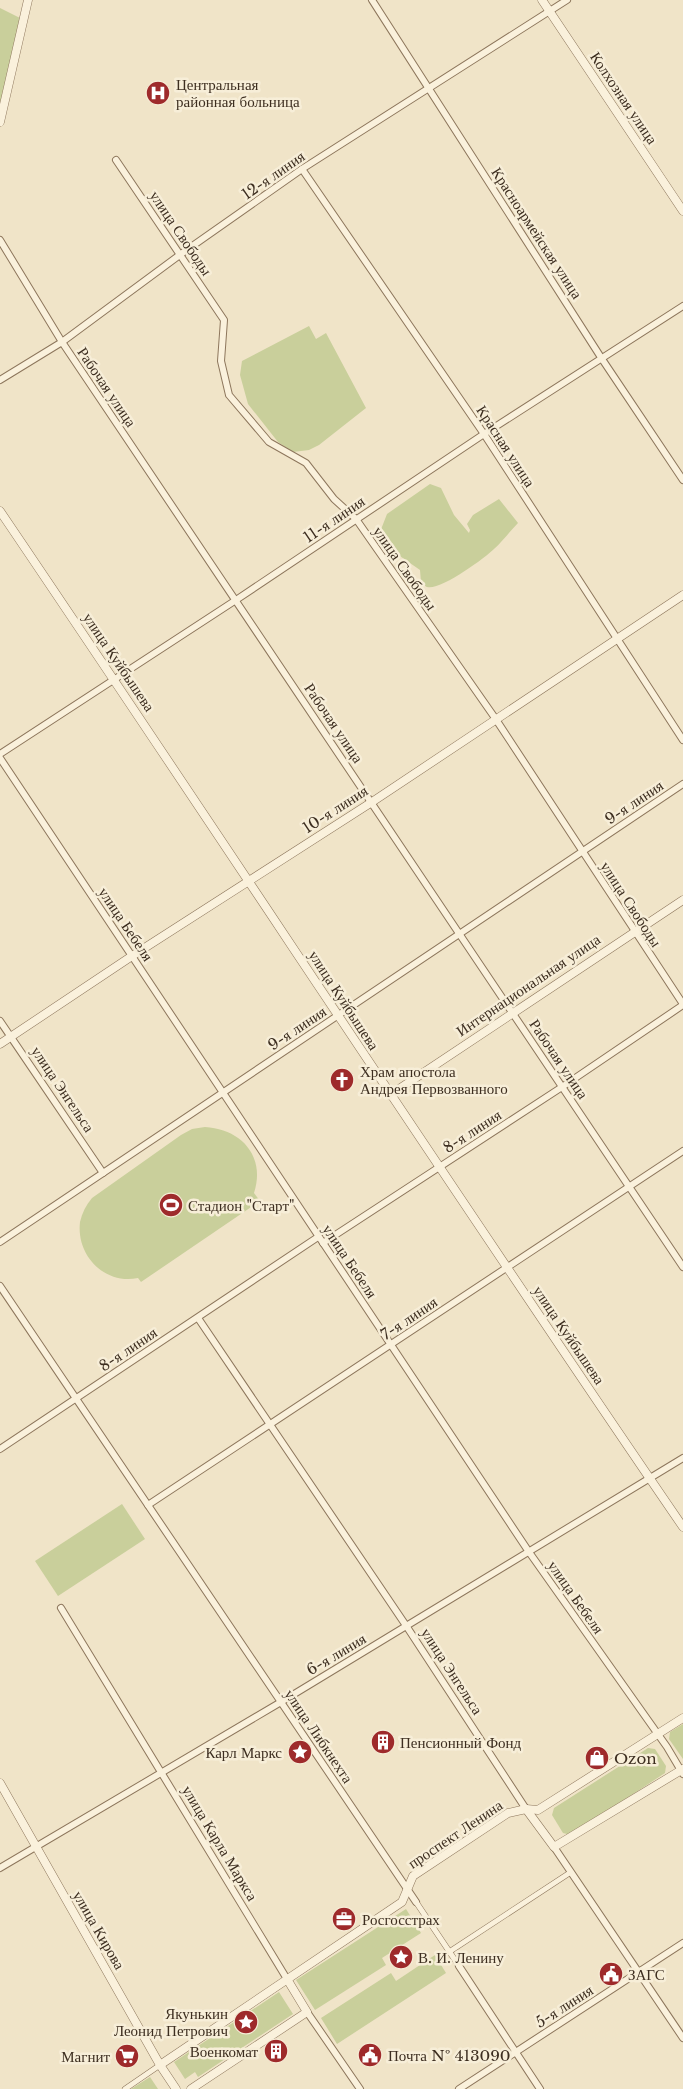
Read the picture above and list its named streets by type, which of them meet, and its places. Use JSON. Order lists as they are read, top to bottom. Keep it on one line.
{"streets":{"street":["Колхозная улица","12-я линия","улица Свободы","Красноармейская улица","Рабочая улица","Красная улица","11-я линия","улица Куйбышева","9-я линия","10-я линия","улица Бебеля","Интернациональная улица","улица Энгельса","8-я линия","7-я линия","6-я линия","улица Либкнехта","проспект Ленина","улица Карла Маркса","улица Кирова","5-я линия"]},"crossings":[["Колхозная улица","12-я линия"],["12-я линия","улица Свободы"],["12-я линия","Красноармейская улица"],["12-я линия","Рабочая улица"],["12-я линия","Красная улица"],["улица Свободы","11-я линия"],["улица Свободы","9-я линия"],["улица Свободы","10-я линия"],["улица Свободы","Интернациональная улица"],["улица Свободы","8-я линия"],["Красноармейская улица","11-я линия"],["Рабочая улица","11-я линия"],["Рабочая улица","9-я линия"],["Рабочая улица","10-я линия"],["Рабочая улица","Интернациональная улица"],["Рабочая улица","8-я линия"],["Рабочая улица","7-я линия"],["Красная улица","11-я линия"],["Красная улица","10-я линия"],["11-я линия","улица Куйбышева"],["11-я линия","улица Бебеля"],["улица Куйбышева","9-я линия"],["улица Куйбышева","10-я линия"],["улица Куйбышева","Интернациональная улица"],["улица Куйбышева","8-я линия"],["улица Куйбышева","7-я линия"],["улица Куйбышева","6-я линия"],["9-я линия","улица Бебеля"],["9-я линия","улица Энгельса"],["10-я линия","улица Бебеля"],["10-я линия","улица Энгельса"],["улица Бебеля","8-я линия"],["улица Бебеля","7-я линия"],["улица Бебеля","6-я линия"],["улица Бебеля","проспект Ленина"],["улица Энгельса","8-я линия"],["улица Энгельса","7-я линия"],["улица Энгельса","6-я линия"],["улица Энгельса","проспект Ленина"],["улица Энгельса","5-я линия"],["8-я линия","улица Либкнехта"],["7-я линия","улица Либкнехта"],["6-я линия","улица Либкнехта"],["6-я линия","улица Карла Маркса"],["6-я линия","улица Кирова"],["улица Либкнехта","проспект Ленина"],["улица Либкнехта","5-я линия"],["проспект Ленина","улица Карла Маркса"],["проспект Ленина","улица Кирова"]],"places":{"hospital":["Центральная районная больница"],"church":["Храм апостола Андрея Первозванного"],"sports":["Стадион \"Старт\""],"building":["Пенсионный Фонд","Военкомат"],"place":["Карл Маркс","В. И. Ленину","Якунькин Леонид Петрович"],"shop":["Ozon"],"office":["Росгосстрах"],"public building":["ЗАГС","Почта № 413090"],"supermarket":["Магнит"]}}
